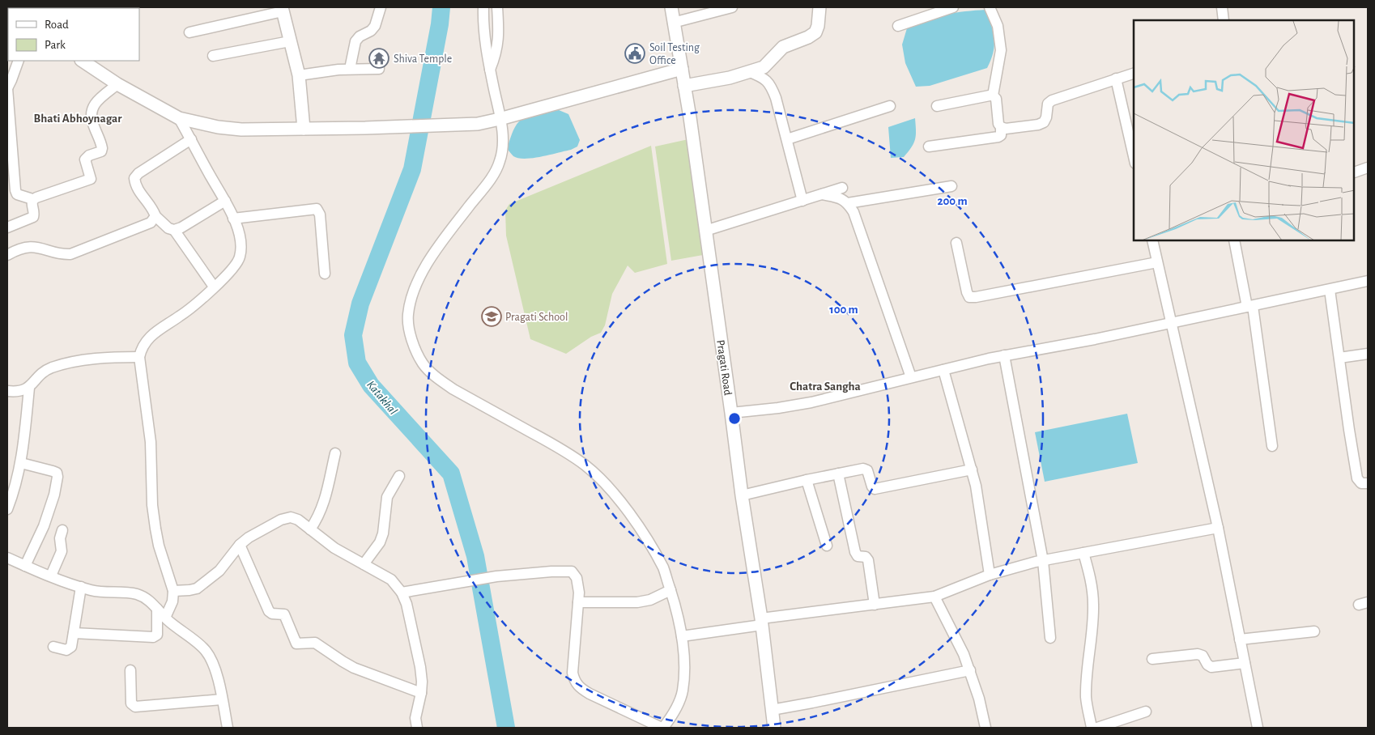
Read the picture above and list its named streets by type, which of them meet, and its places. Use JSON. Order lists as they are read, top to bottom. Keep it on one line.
{"streets":{"street":["Pragati Road"]},"districts":["Bhati Abhoynagar","Chatra Sangha"],"water":["Katakhal"],"places":{"public building":["Soil Testing Office"],"temple":["Shiva Temple"],"school or university":["Pragati School"]},"legend":["Road","Park"],"rings":["200 m","100 m"]}
